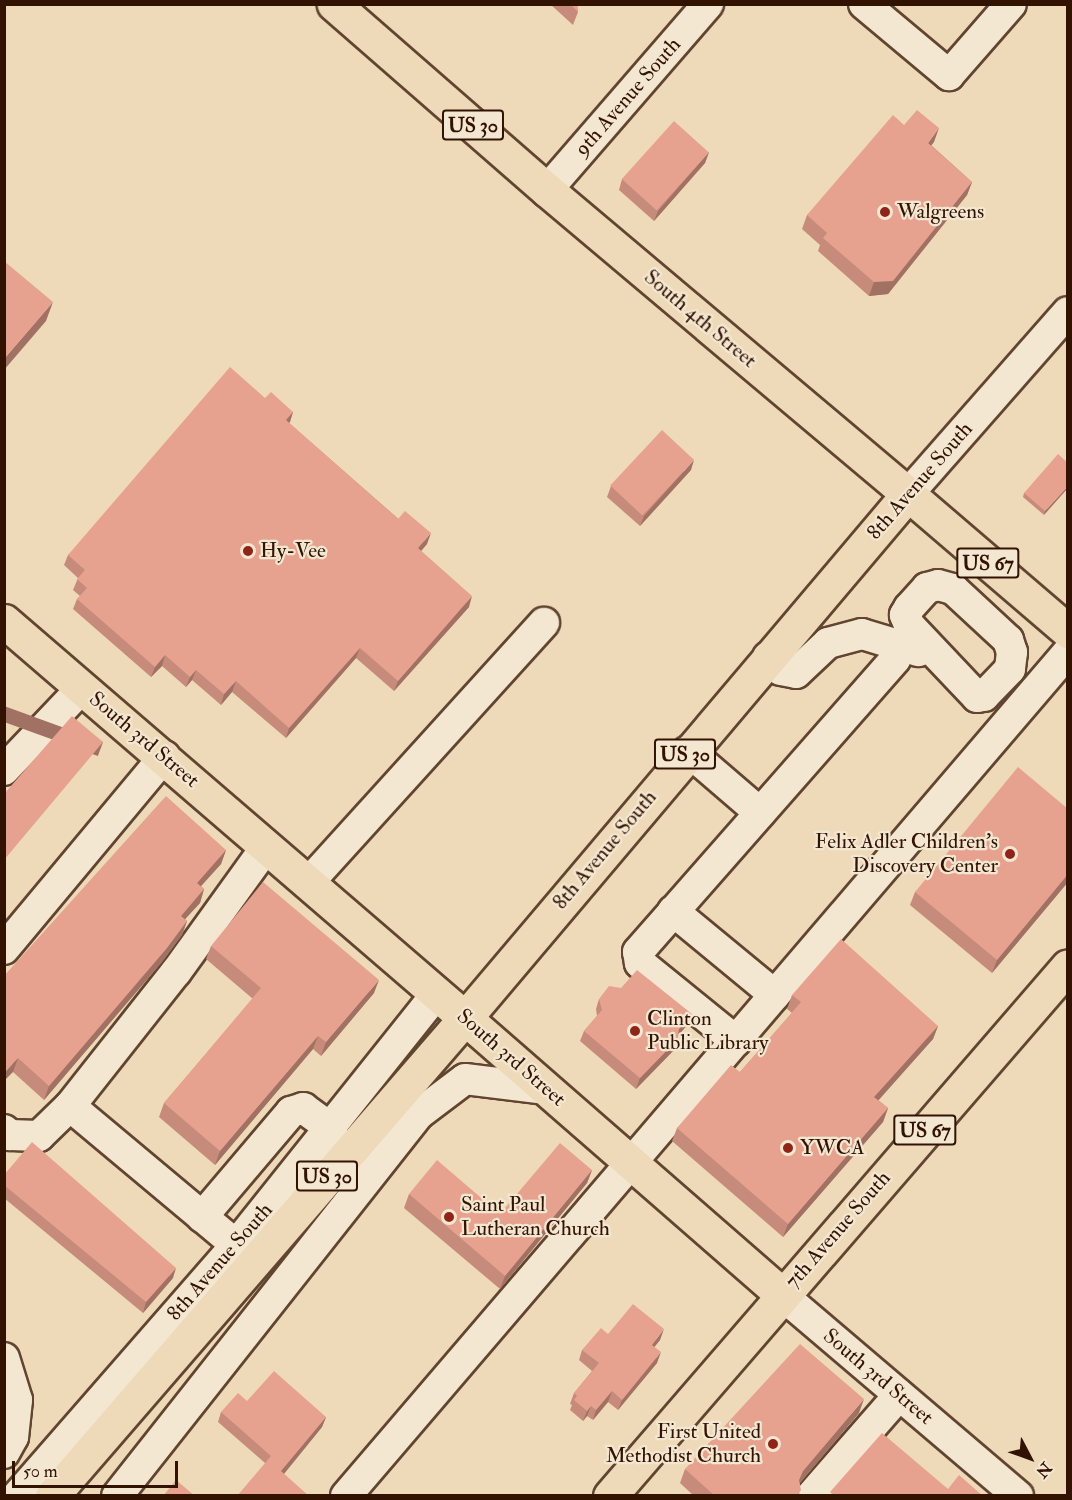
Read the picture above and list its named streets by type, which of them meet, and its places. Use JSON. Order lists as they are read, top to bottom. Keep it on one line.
{"streets":{"main road":["US 30","South 4th Street","8th Avenue South","US 67","South 3rd Street","7th Avenue South"],"street":["9th Avenue South"]},"crossings":[["9th Avenue South","South 4th Street"],["South 4th Street","8th Avenue South"],["8th Avenue South","South 3rd Street"],["South 3rd Street","7th Avenue South"]],"places":["Walgreens","Hy-Vee","Felix Adler Children's Discovery Center","Clinton Public Library","YWCA","Saint Paul Lutheran Church","First United Methodist Church"],"scale_bar":"50 m","north":"bottom right"}
